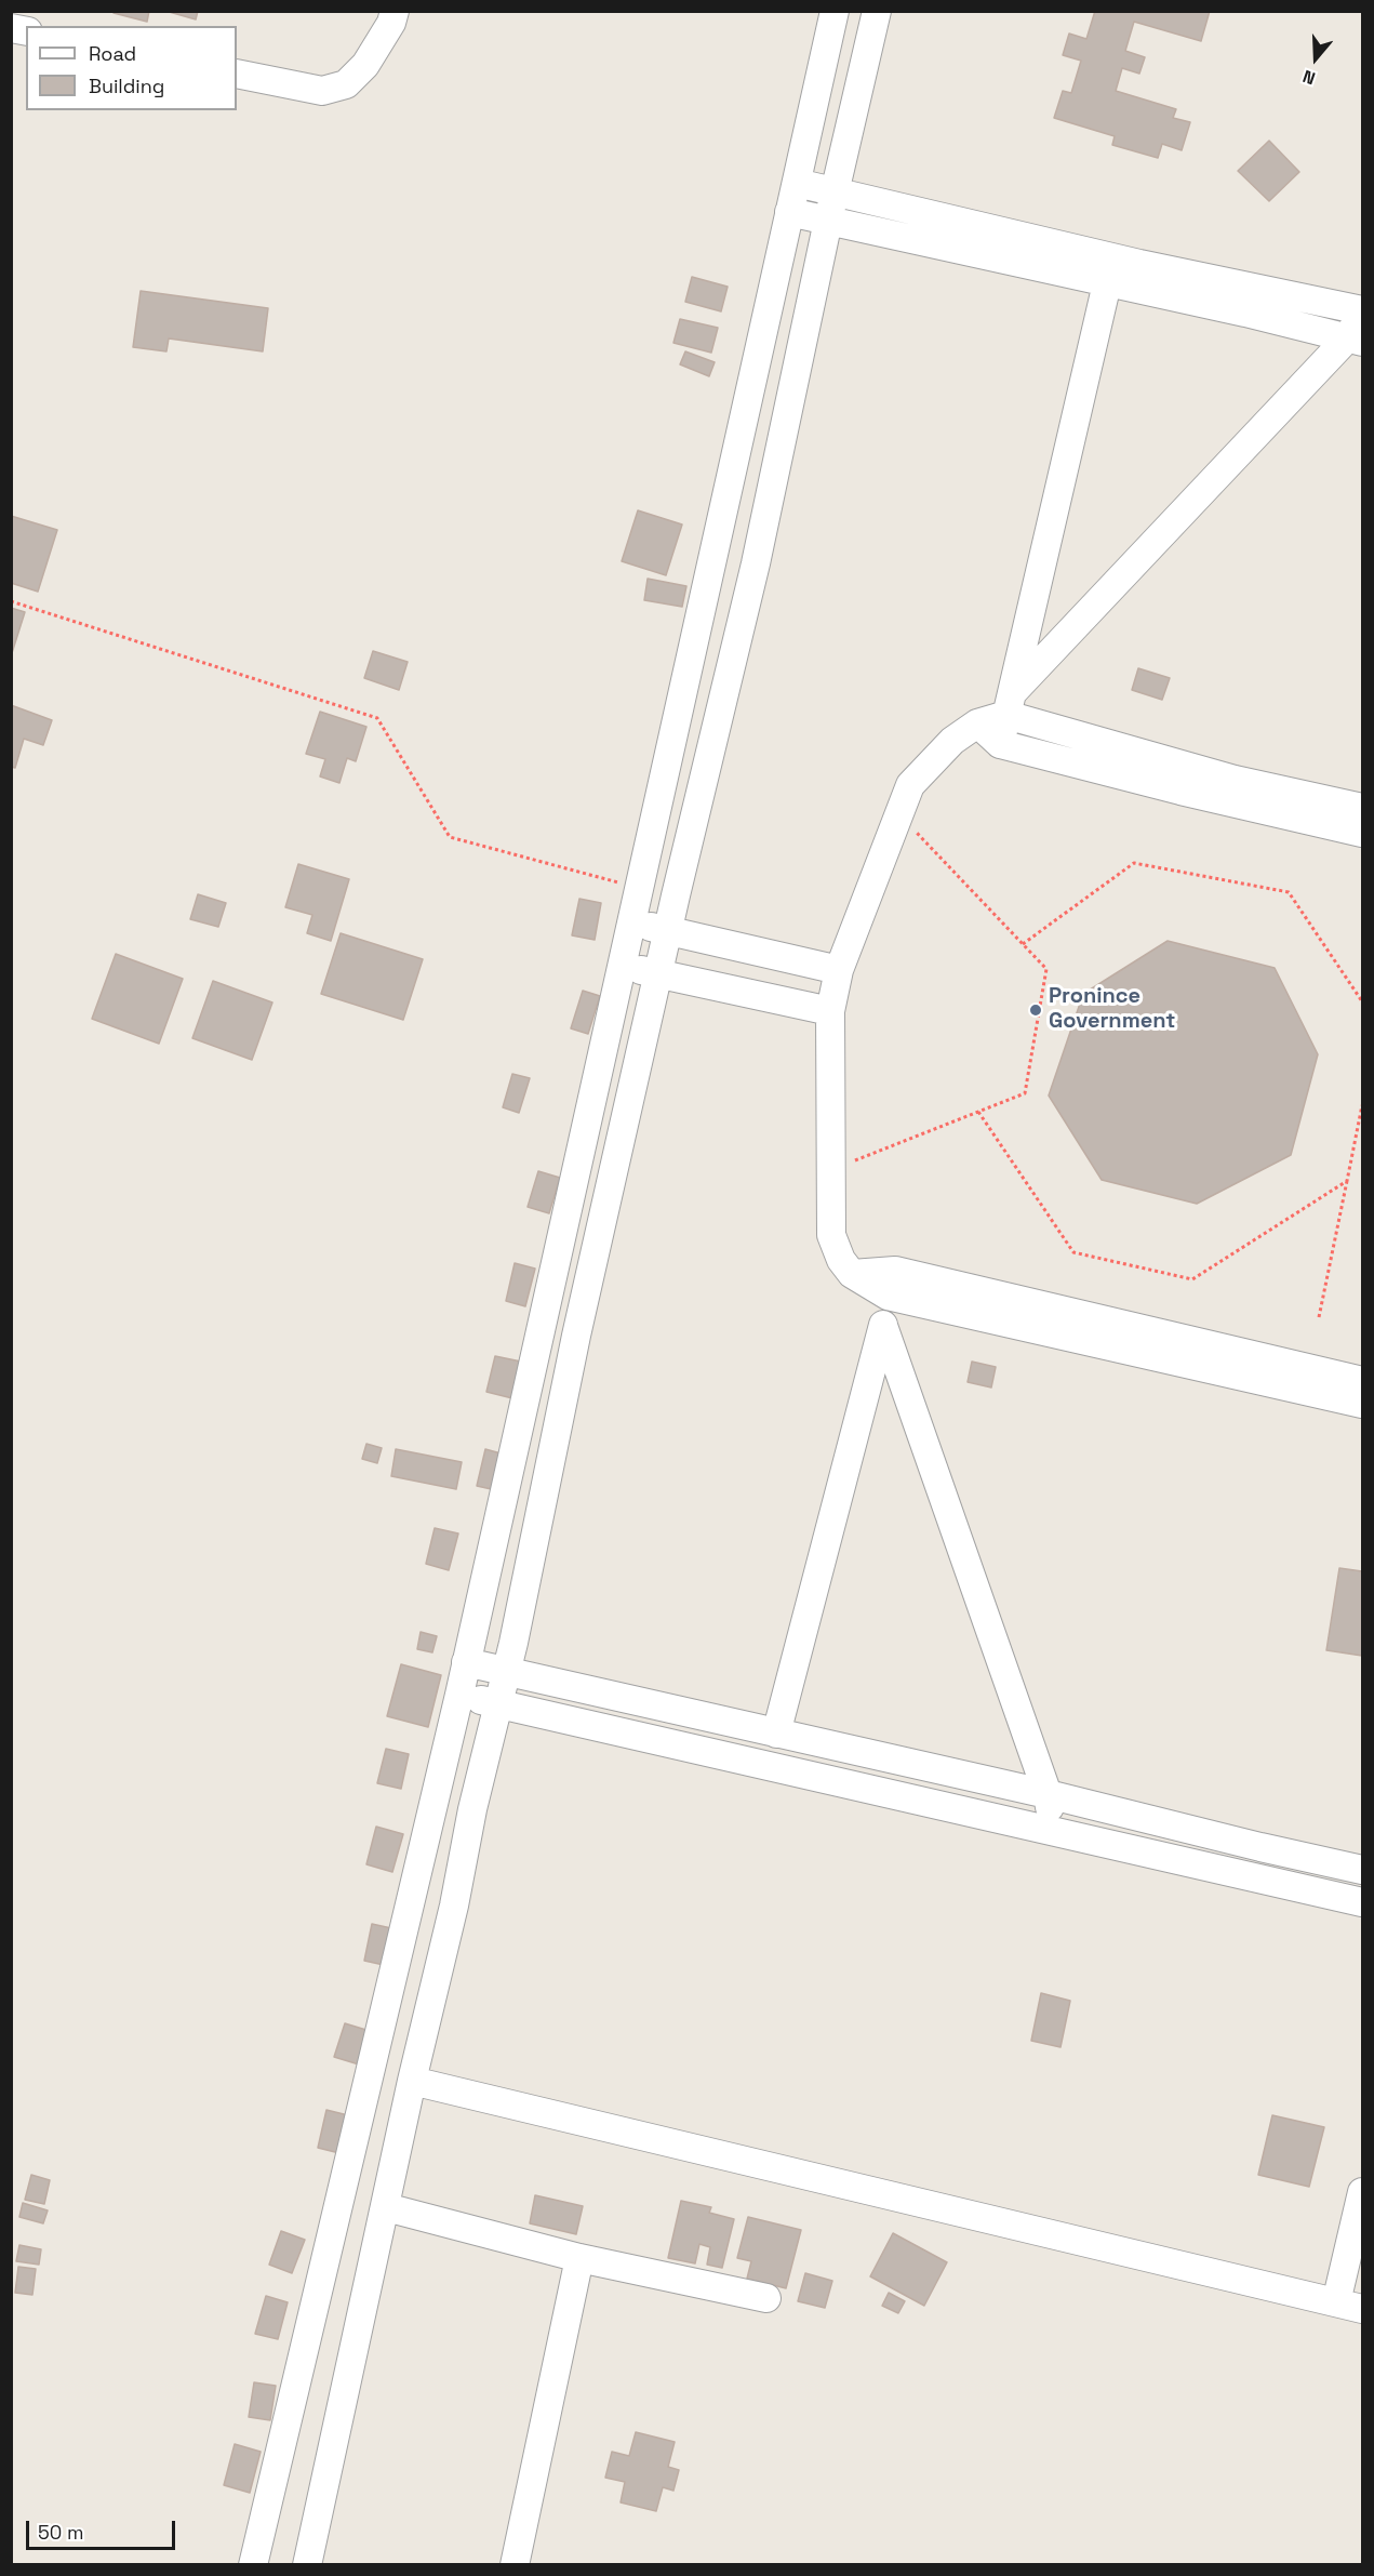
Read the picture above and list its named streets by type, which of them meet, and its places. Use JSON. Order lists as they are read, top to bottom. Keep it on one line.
{"places":["Pronince Government"],"legend":["Road","Building"],"scale_bar":"50 m","north":"bottom"}
